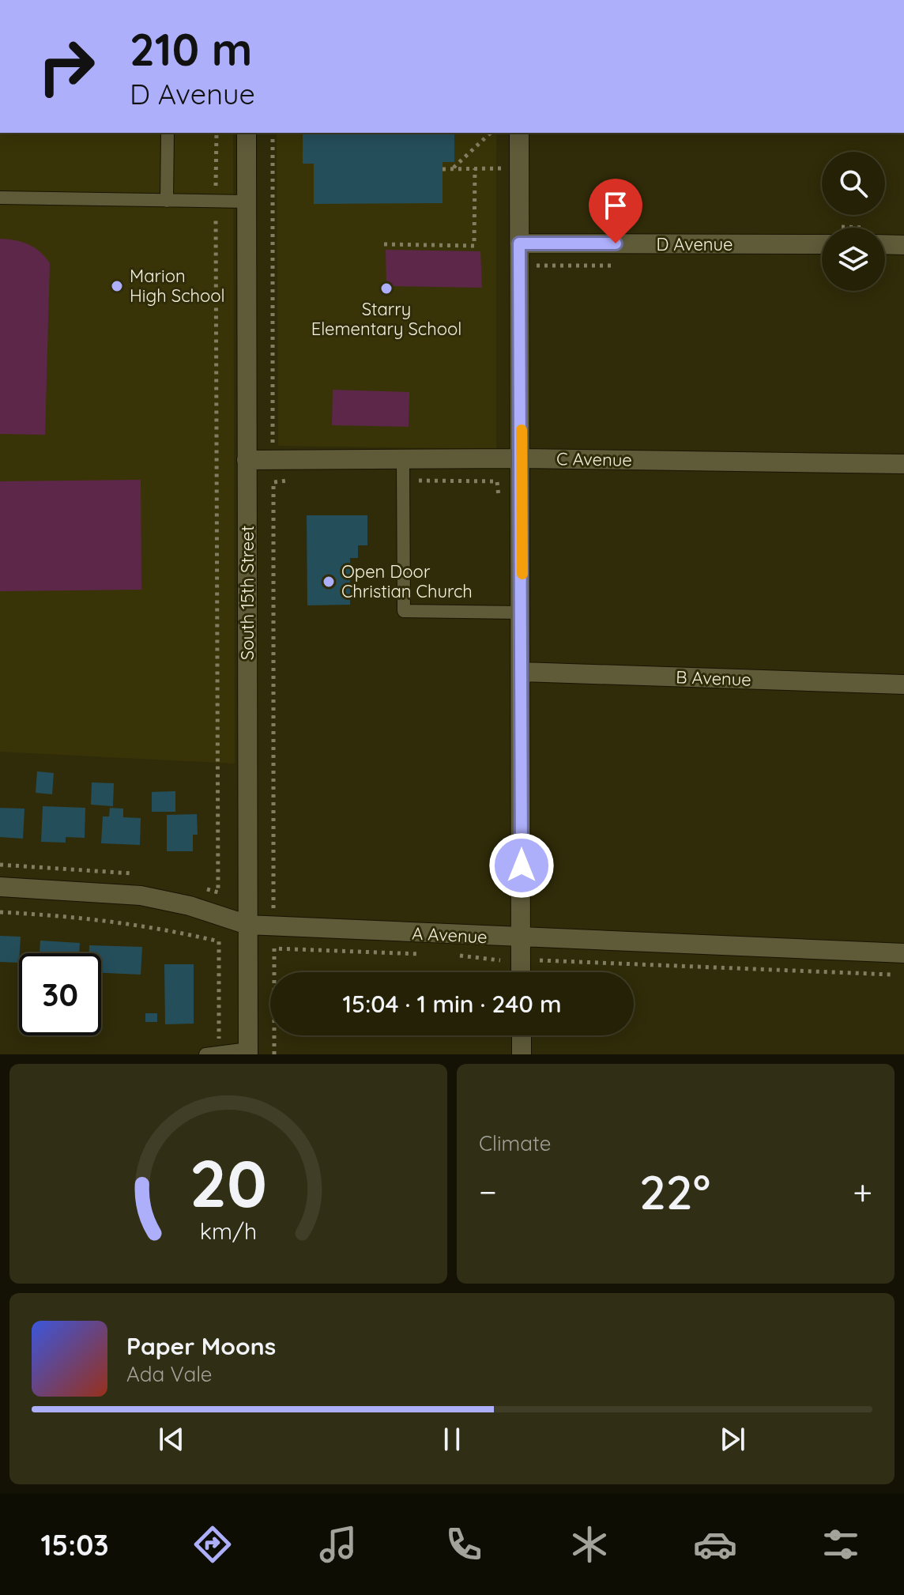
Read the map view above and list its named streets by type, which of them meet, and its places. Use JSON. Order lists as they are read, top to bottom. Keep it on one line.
{"streets":{"street":["D Avenue","C Avenue","South 15th Street","B Avenue","A Avenue"]},"crossings":[["C Avenue","South 15th Street"],["South 15th Street","A Avenue"]],"places":["Marion High School","Starry Elementary School","Open Door Christian Church"],"page":{"turn":["210 m","D Avenue"],"limit":"30","trip":"15:04 · 1 min · 240 m","tile":"Climate","heat":["−","22°","+"],"song":["Paper Moons","Ada Vale"],"tabs":"15:03","gauge":["20","km/h"]}}
